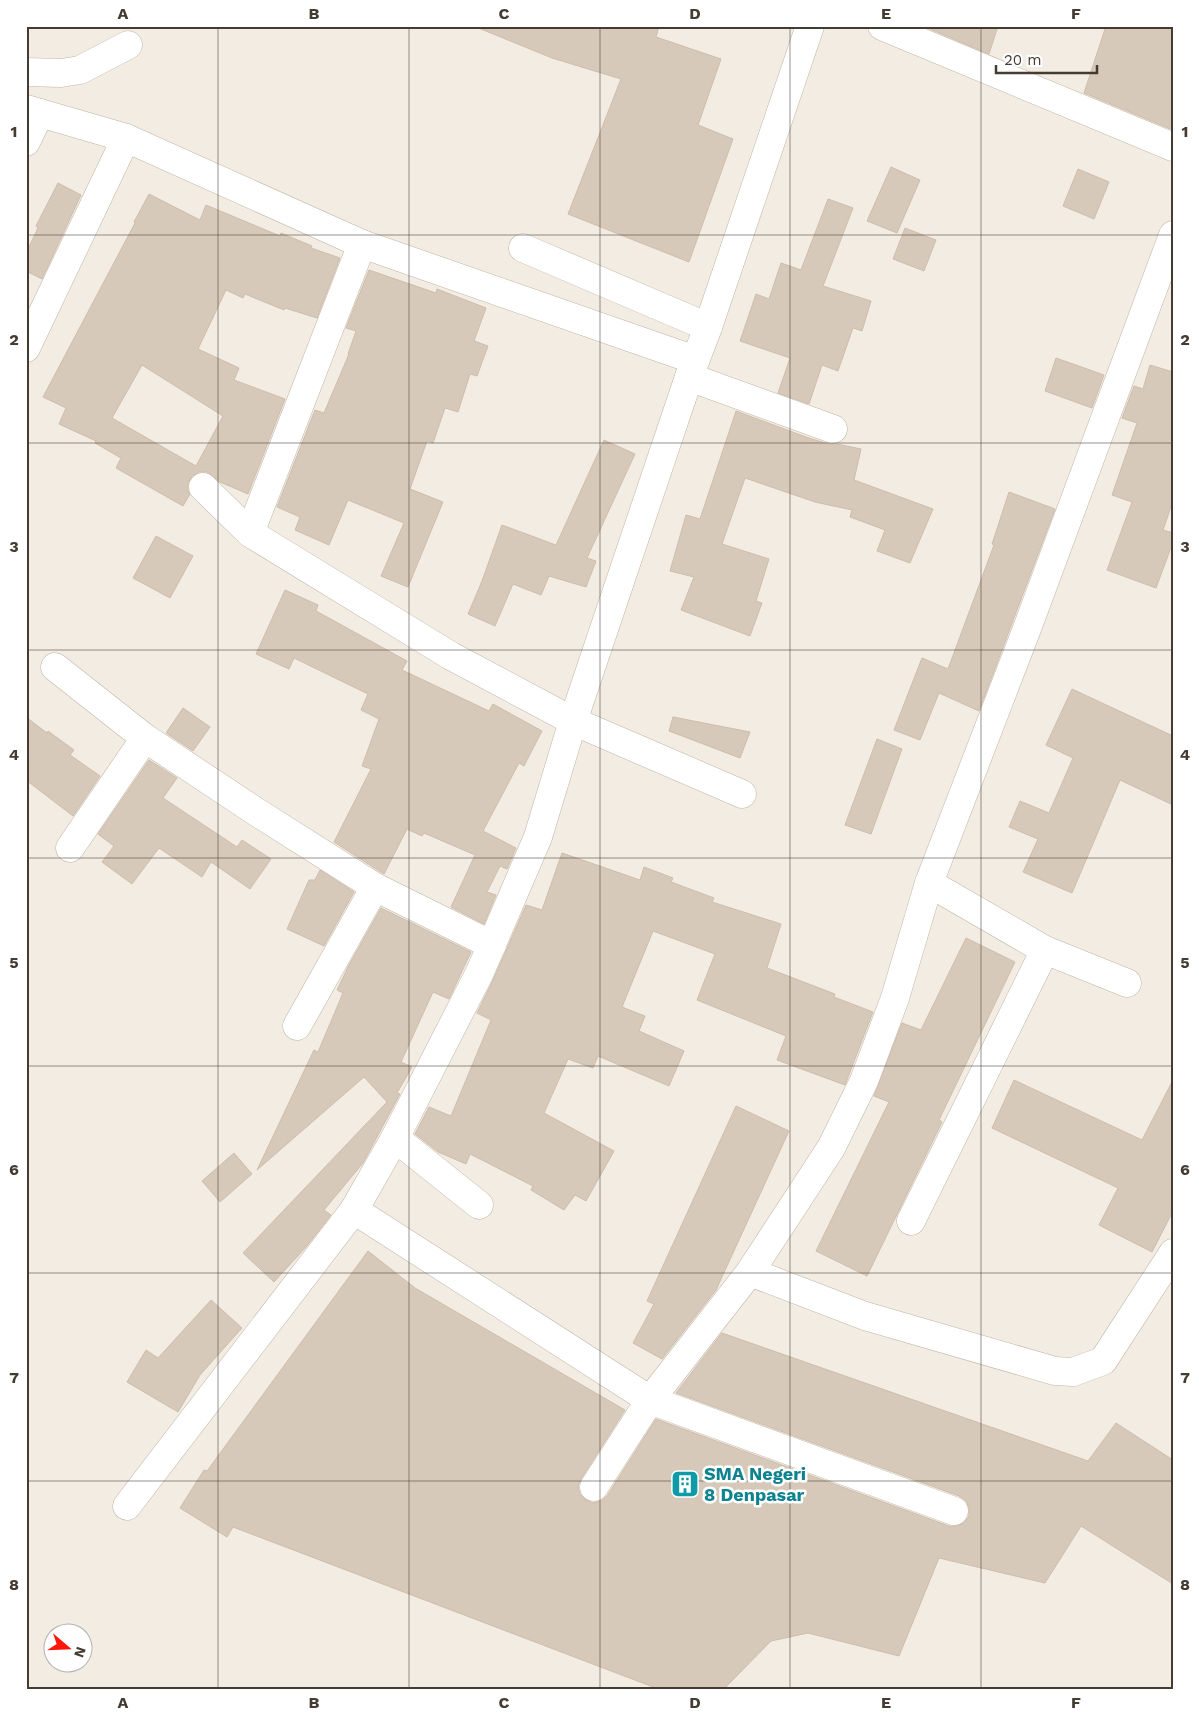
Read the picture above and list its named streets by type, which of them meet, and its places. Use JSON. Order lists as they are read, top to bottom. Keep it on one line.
{"places":{"building":["SMA Negeri 8 Denpasar"]},"scale_bar":"20 m","north":"right","grid":{"columns":["A","B","C","D","E","F"],"rows":["1","2","3","4","5","6","7","8"]}}
